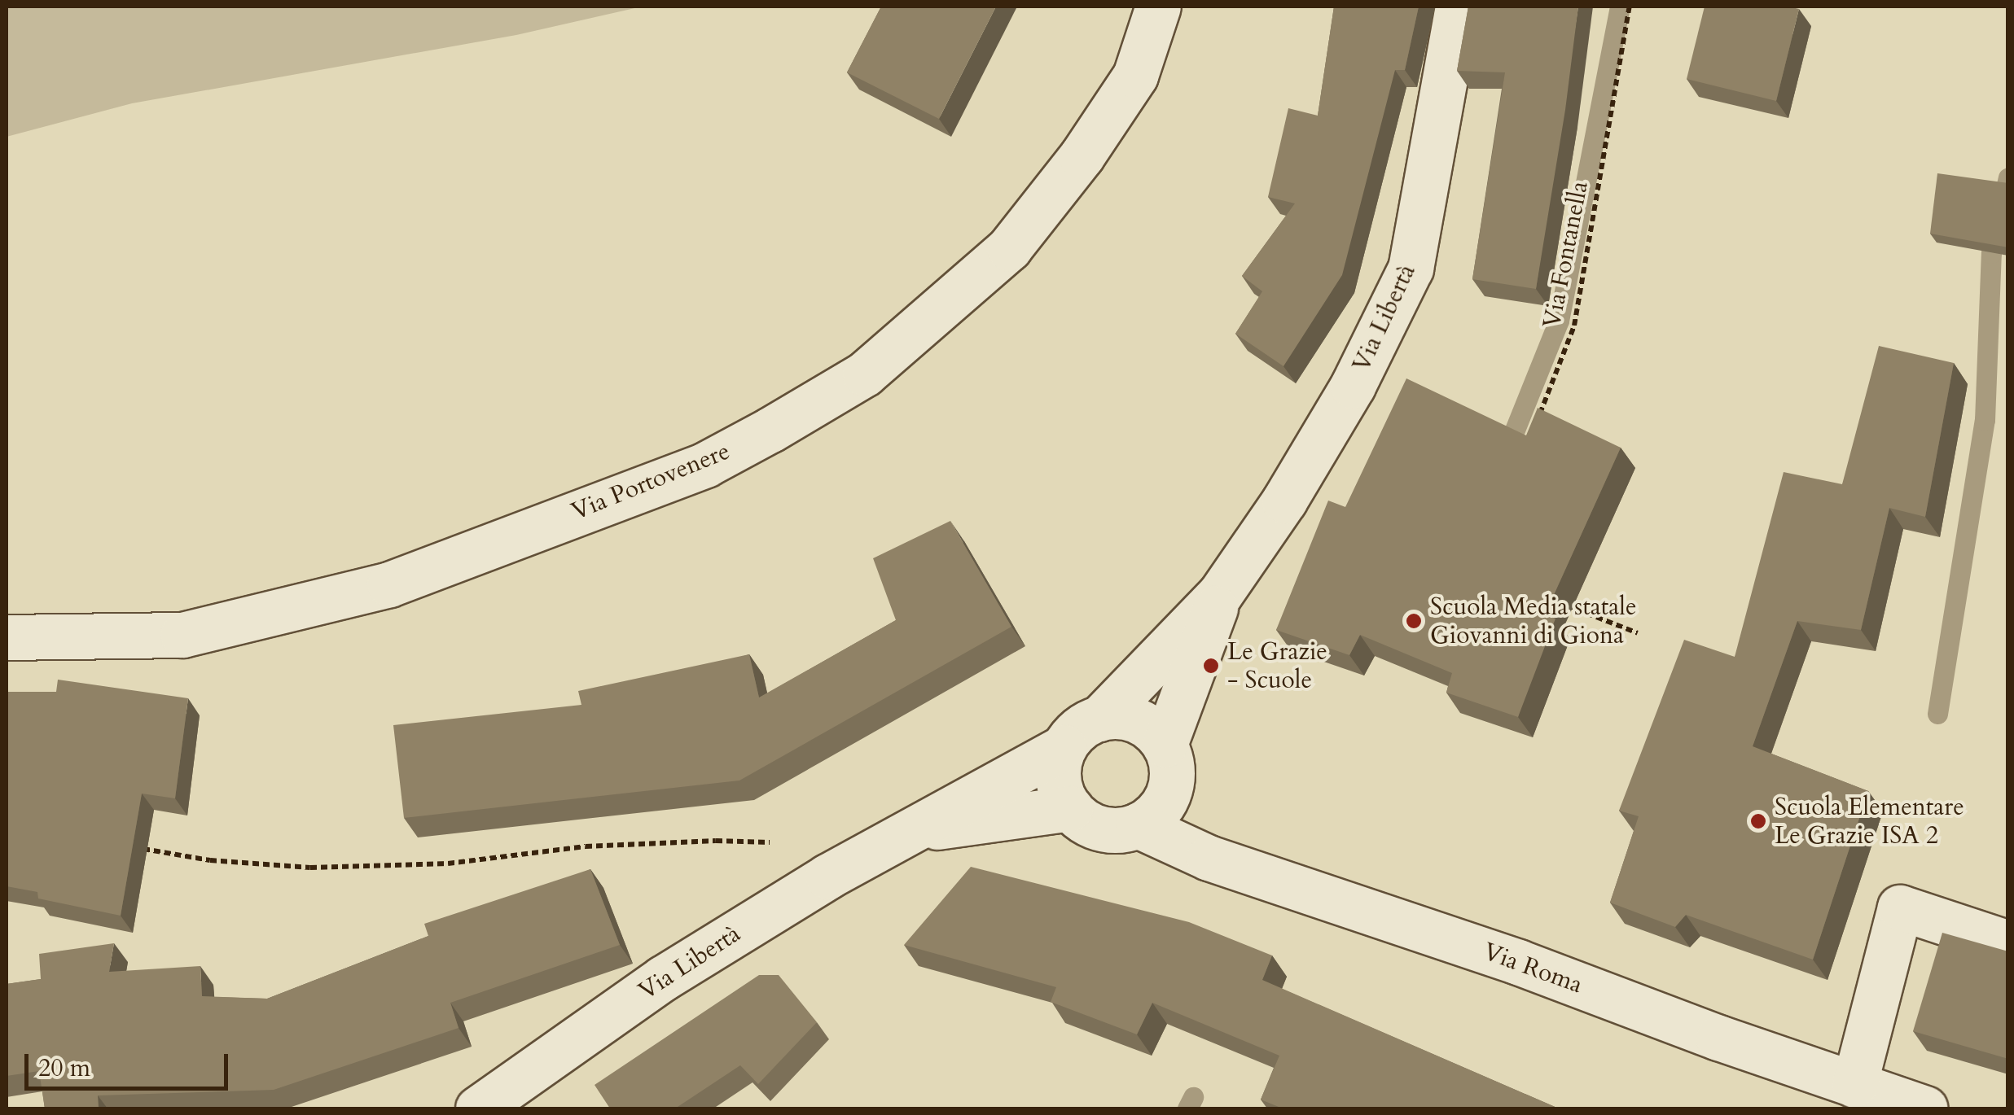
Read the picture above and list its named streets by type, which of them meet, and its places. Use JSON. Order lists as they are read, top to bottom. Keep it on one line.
{"streets":{"street":["Via Libertà","Via Portovenere","Via Roma"],"path":["Via Fontanella"]},"crossings":[["Via Libertà","Via Roma"]],"places":["Scuola Media statale Giovanni di Giona","Le Grazie - Scuole","Scuola Elementare Le Grazie ISA 2"],"scale_bar":"20 m"}
